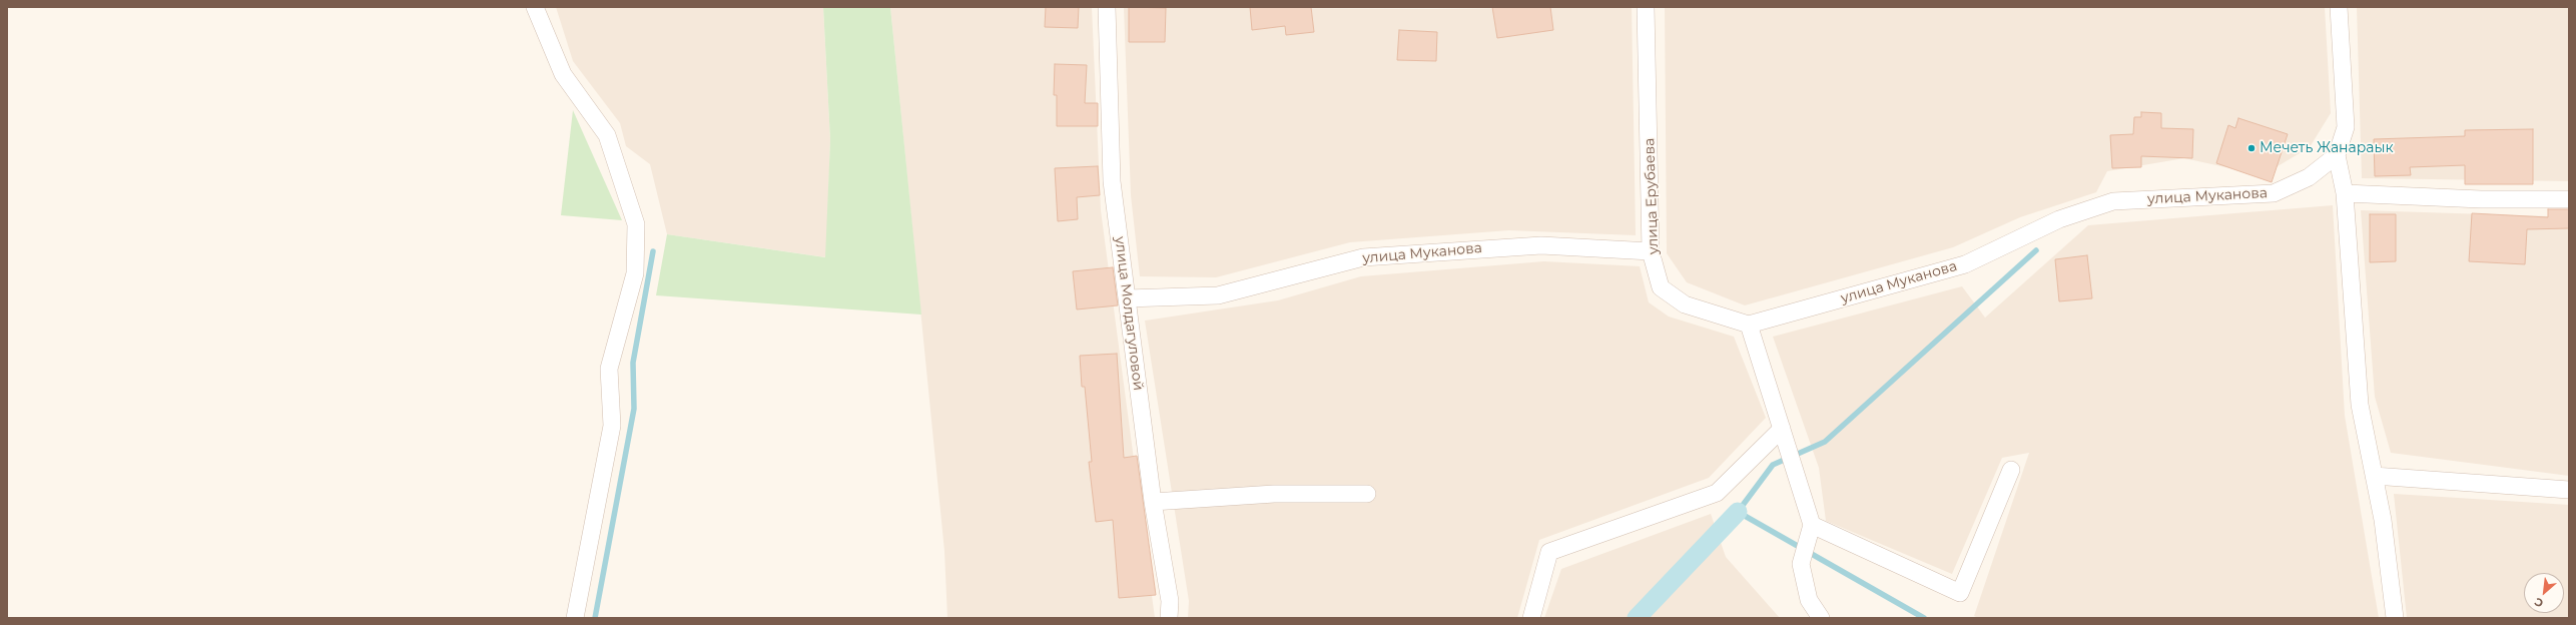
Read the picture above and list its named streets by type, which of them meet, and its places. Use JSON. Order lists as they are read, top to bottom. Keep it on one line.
{"streets":{"street":["улица Ерубаева","улица Муканова","улица Молдагуловой"]},"crossings":[["улица Ерубаева","улица Муканова"],["улица Муканова","улица Молдагуловой"]],"places":["Мечеть Жанараык"],"north":"bottom left"}
